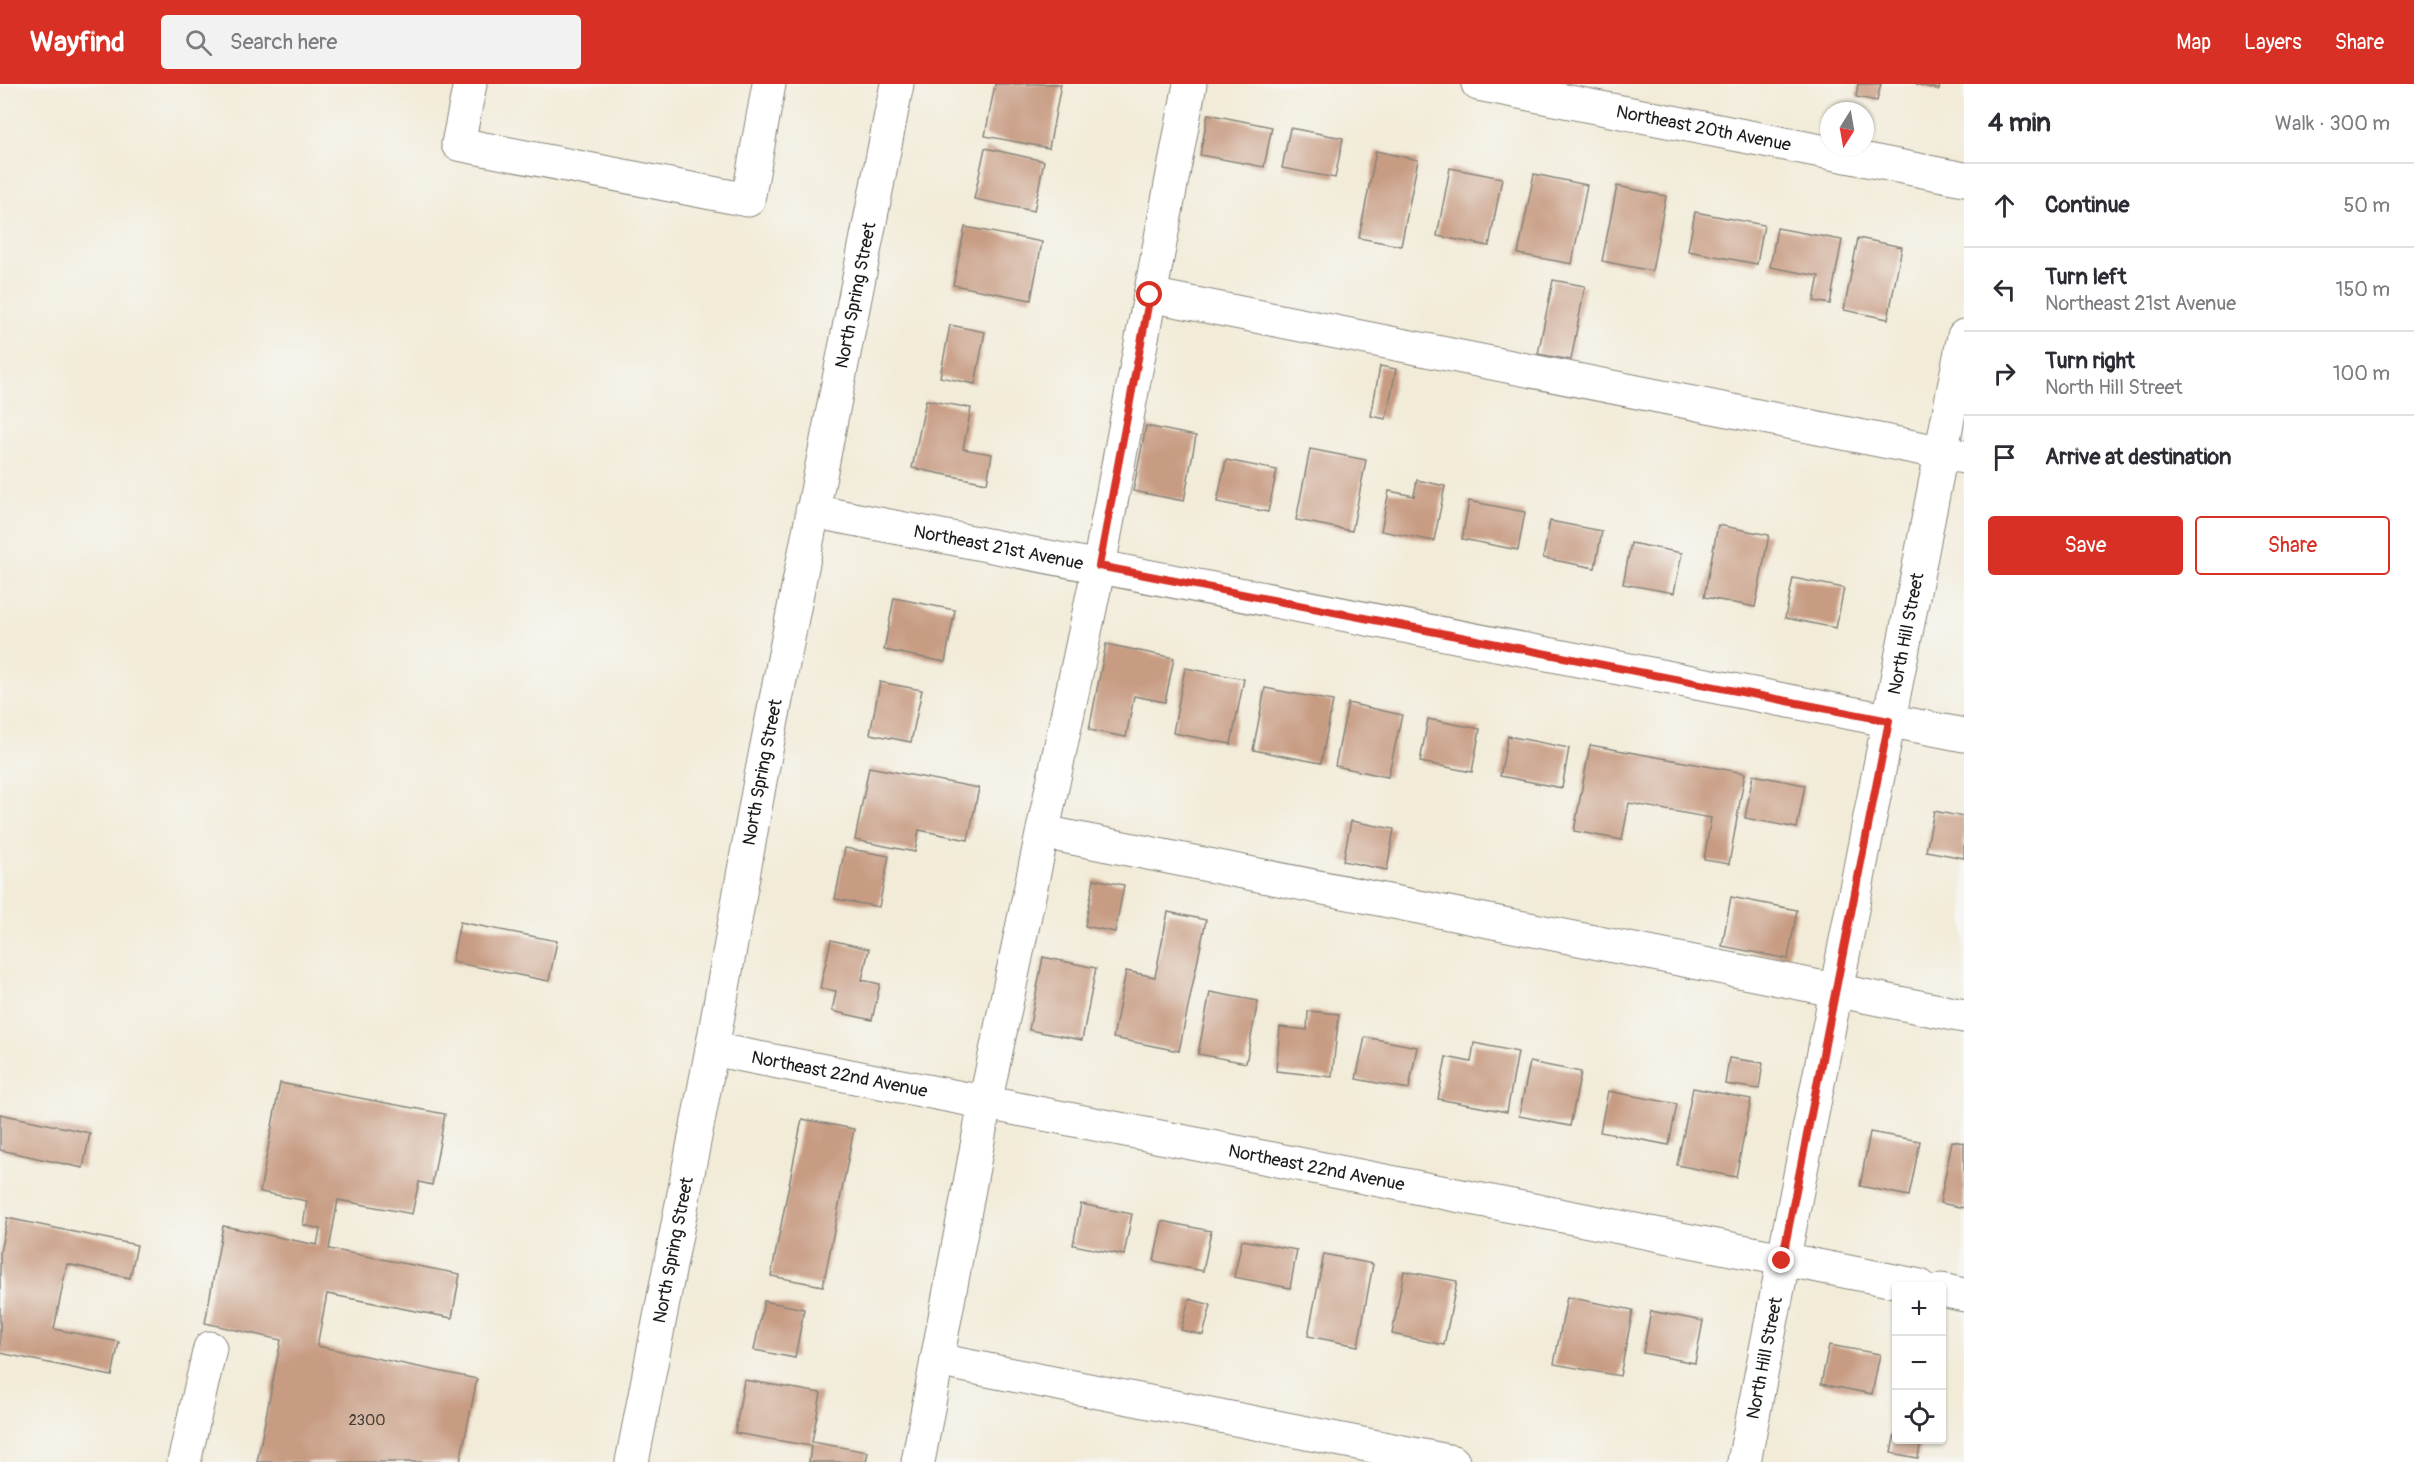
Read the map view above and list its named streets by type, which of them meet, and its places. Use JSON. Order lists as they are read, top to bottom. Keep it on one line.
{"streets":{"street":["Northeast 20th Avenue","North Spring Street","Northeast 21st Avenue","North Hill Street","Northeast 22nd Avenue"]},"crossings":[["North Spring Street","Northeast 21st Avenue"],["North Spring Street","Northeast 22nd Avenue"],["Northeast 21st Avenue","North Hill Street"],["North Hill Street","Northeast 22nd Avenue"]],"house_numbers":["2300"],"north":"bottom","page":{"header":"Wayfind","search":"Search here","nav":["Map","Layers","Share"],"heading":["4 min","Walk · 300 m"],"list":[["Continue","50 m"],["Turn left","Northeast 21st Avenue","150 m"],["Turn right","North Hill Street","100 m"],"Arrive at destination"],"buttons":["Save","Share"],"map_buttons":["+","−"]}}
